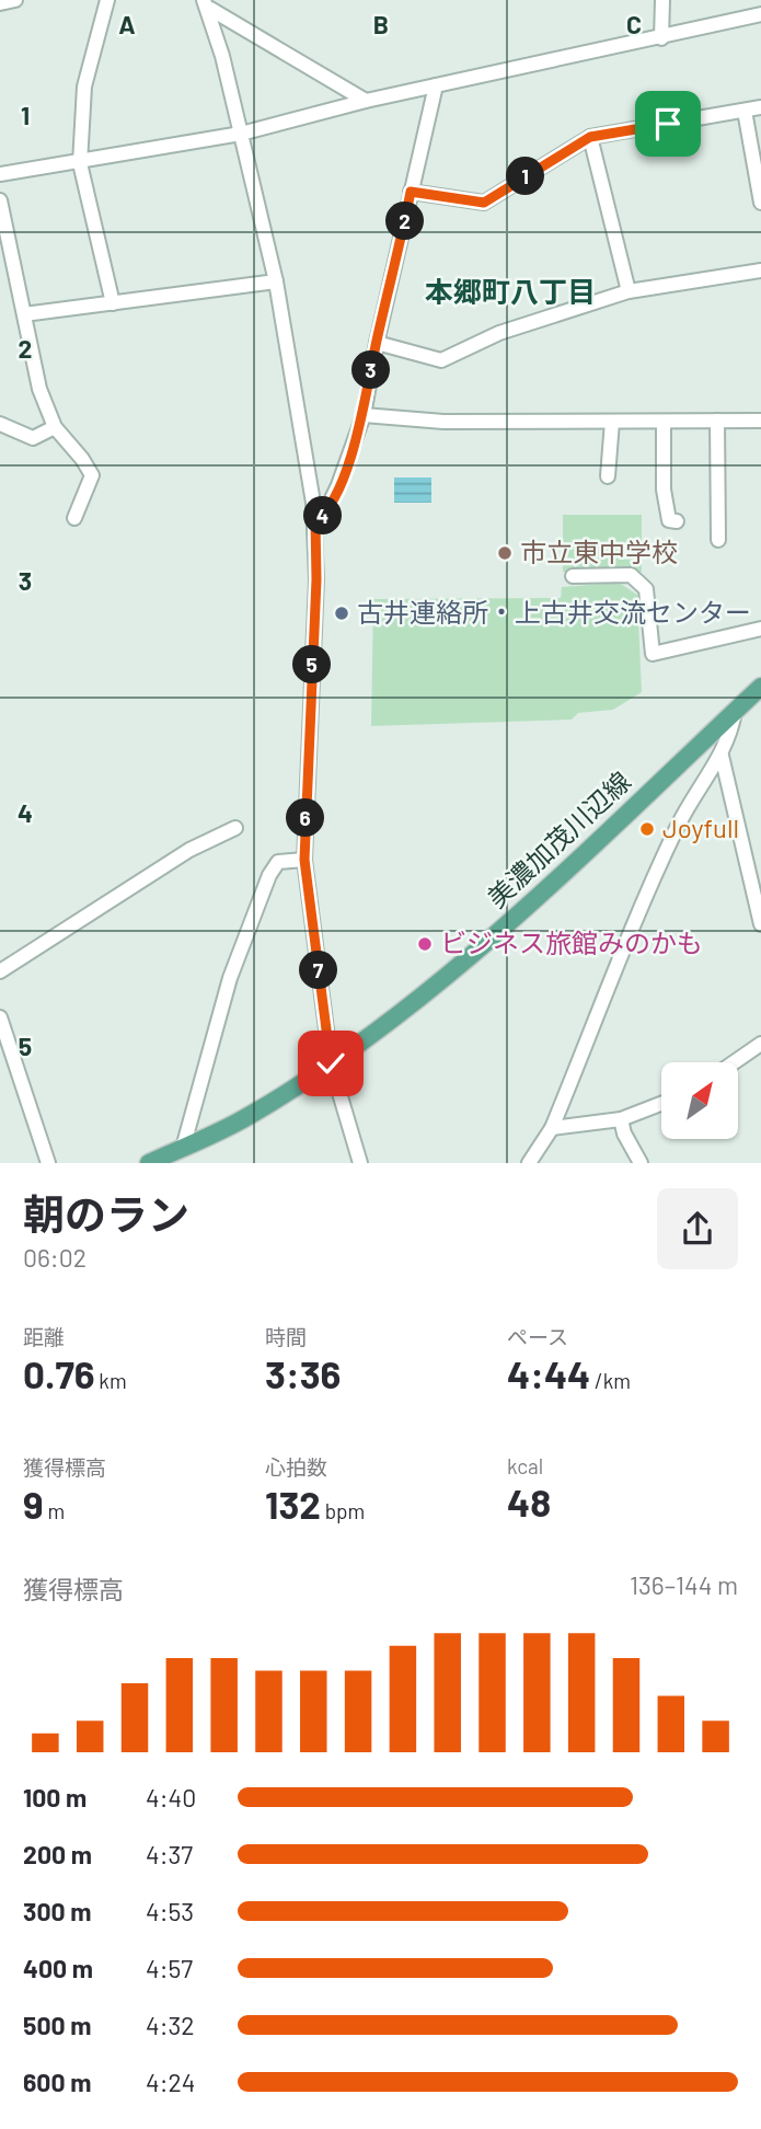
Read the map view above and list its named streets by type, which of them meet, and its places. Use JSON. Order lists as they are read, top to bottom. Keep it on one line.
{"streets":{"main road":["美濃加茂川辺線"]},"districts":["本郷町八丁目"],"places":["市立東中学校","古井連絡所・上古井交流センター","Joyfull","ビジネス旅館みのかも"],"north":"top right","page":{"pins":["1","2","3","4","5","6","7"],"heading":["朝のラン","06:02"],"stats":[["距離","0.76 km"],["時間","3:36"],["ペース","4:44 /km"],["獲得標高","9 m"],["心拍数","132 bpm"],["kcal","48"]],"chart":["獲得標高","136–144 m"],"list":[{"name":"100 m","note":"4:40"},{"name":"200 m","note":"4:37"},{"name":"300 m","note":"4:53"},{"name":"400 m","note":"4:57"},{"name":"500 m","note":"4:32"},{"name":"600 m","note":"4:24"}]},"grid":{"columns":["A","B","C"],"rows":["1","2","3","4","5"]}}
